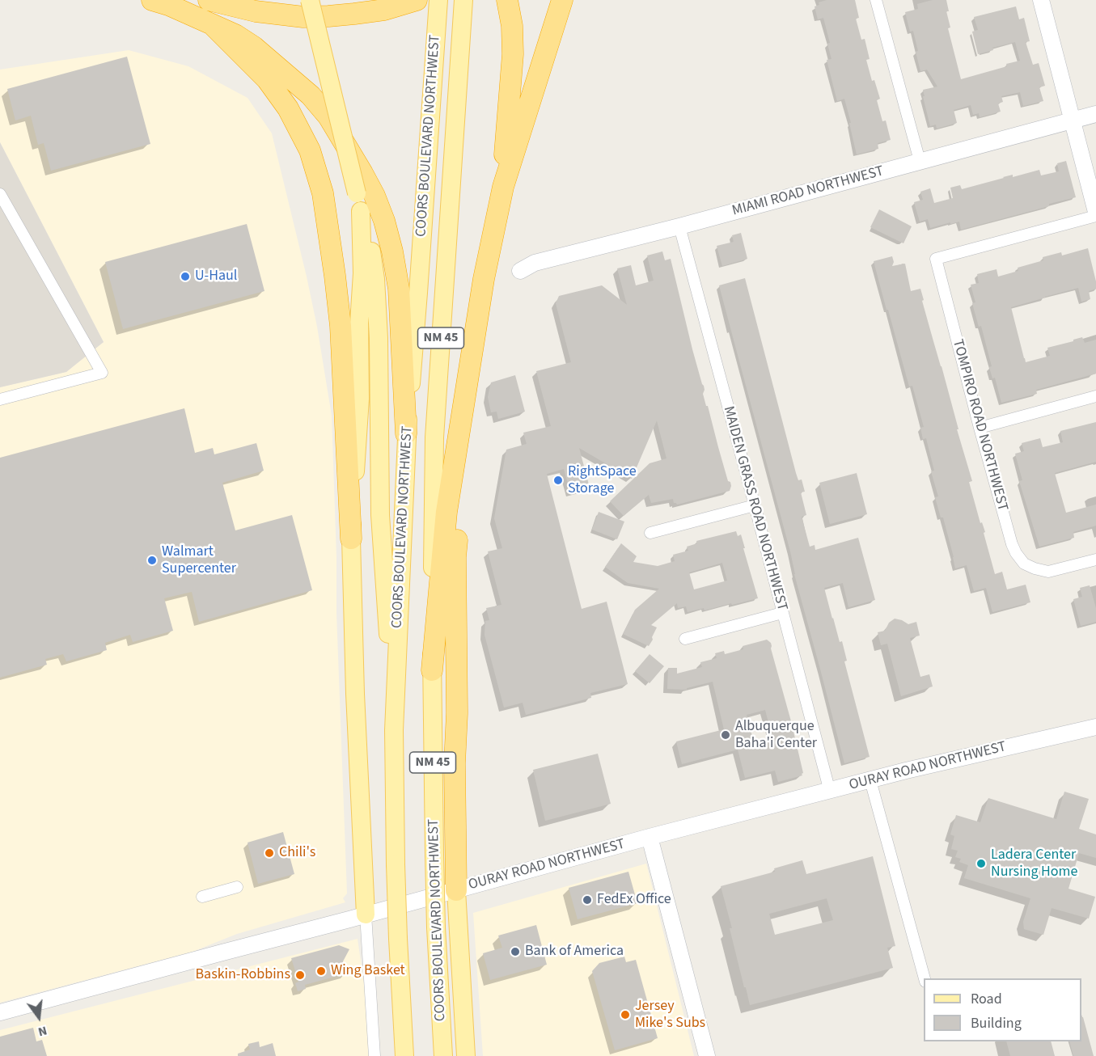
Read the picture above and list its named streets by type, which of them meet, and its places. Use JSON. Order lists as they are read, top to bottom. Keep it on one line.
{"streets":{"main road":["COORS BOULEVARD NORTHWEST","NM 45"],"street":["MIAMI ROAD NORTHWEST","TOMPIRO ROAD NORTHWEST","MAIDEN GRASS ROAD NORTHWEST","OURAY ROAD NORTHWEST"]},"crossings":[["MIAMI ROAD NORTHWEST","MAIDEN GRASS ROAD NORTHWEST"],["MAIDEN GRASS ROAD NORTHWEST","OURAY ROAD NORTHWEST"]],"places":["U-Haul","RightSpace Storage","Walmart Supercenter","Albuquerque Baha'i Center","Chili's","Ladera Center Nursing Home","FedEx Office","Bank of America","Wing Basket","Baskin-Robbins","Jersey Mike's Subs"],"legend":["Road","Building"],"north":"bottom"}
